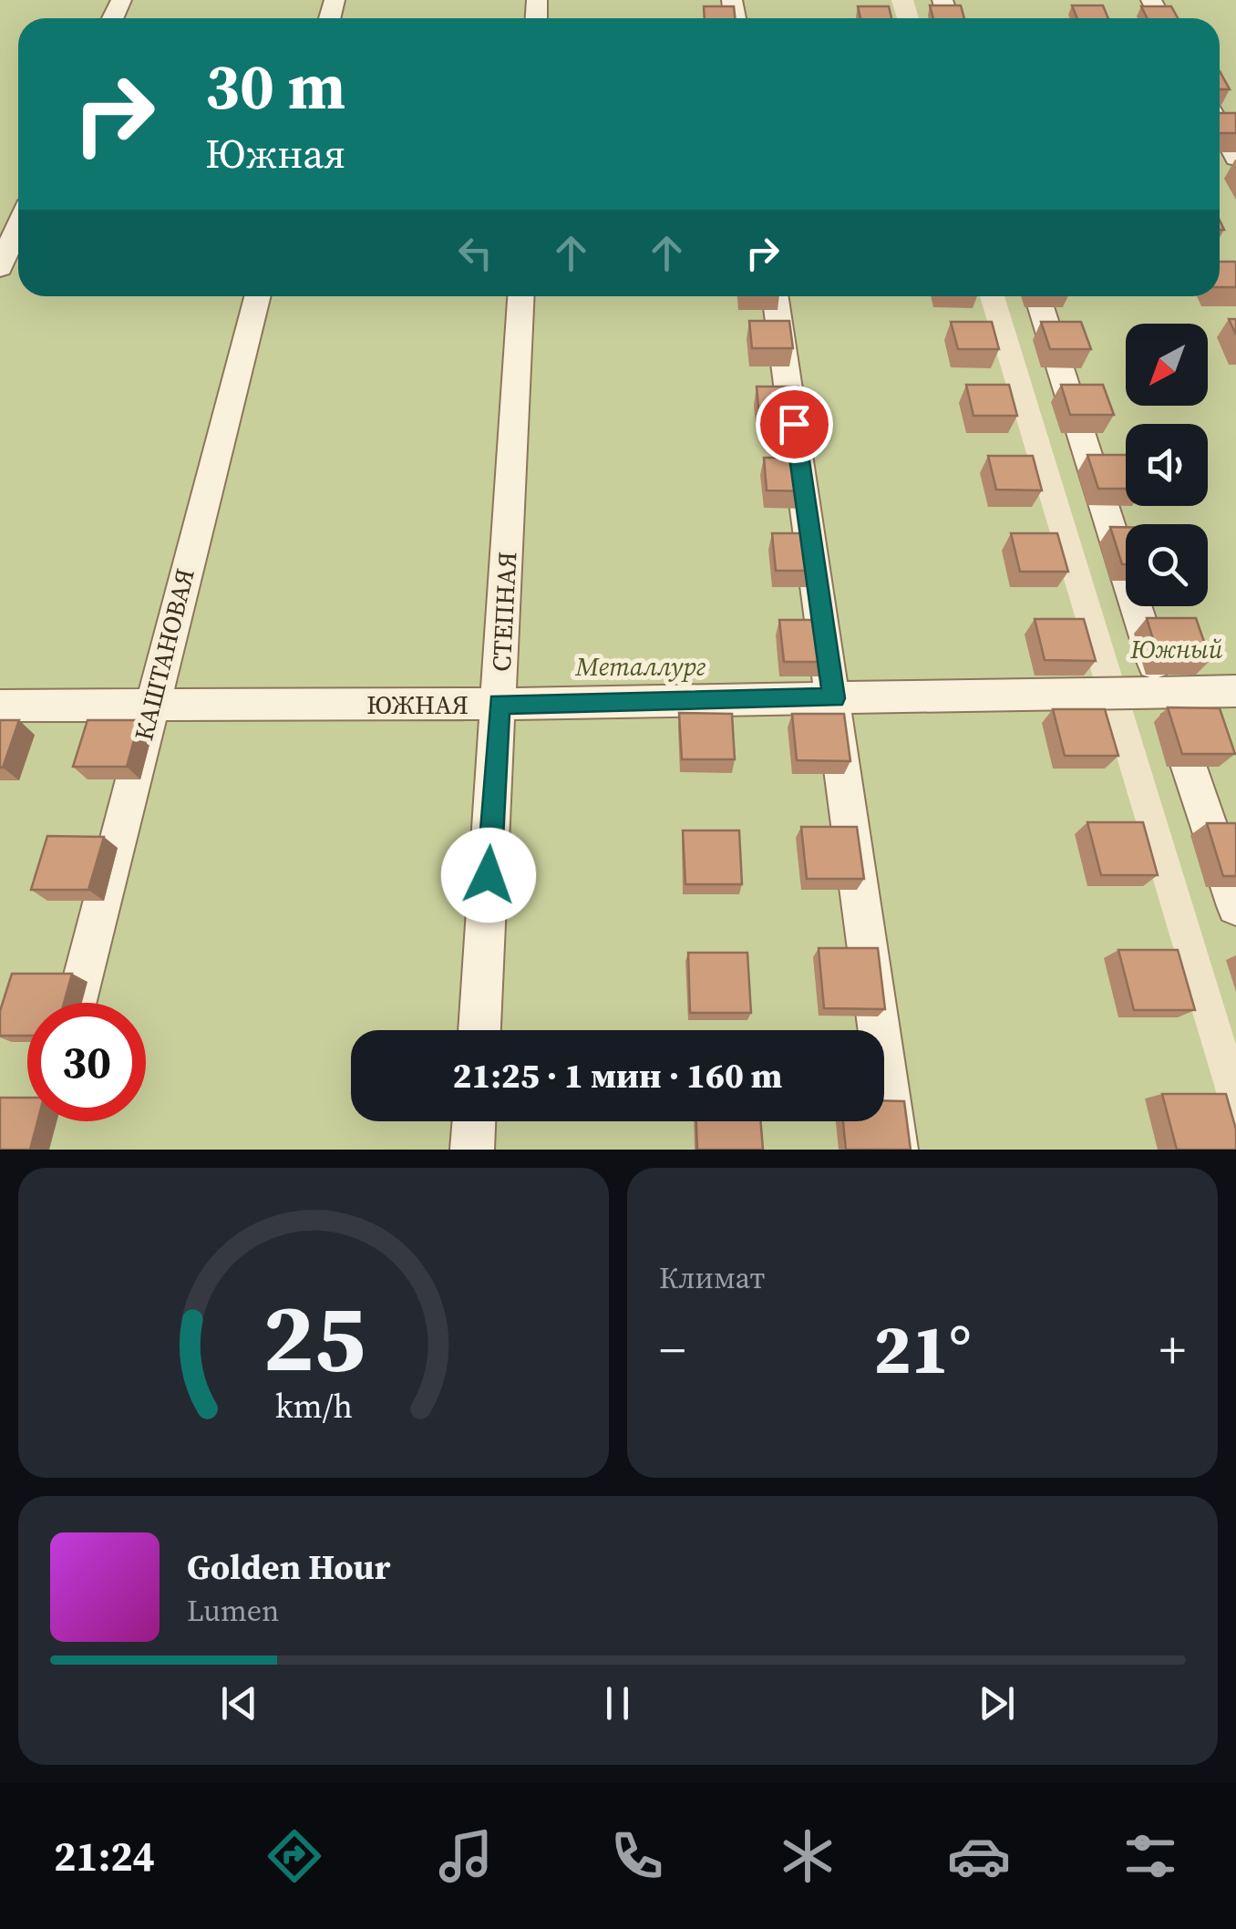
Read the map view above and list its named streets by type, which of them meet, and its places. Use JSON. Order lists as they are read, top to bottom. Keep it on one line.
{"streets":{"street":["СТЕПНАЯ","КАШТАНОВАЯ","ЮЖНАЯ"]},"crossings":[["СТЕПНАЯ","ЮЖНАЯ"],["КАШТАНОВАЯ","ЮЖНАЯ"]],"parks":["Южный","Металлург"],"north":"bottom left","page":{"turn":["30 m","Южная"],"limit":"30","trip":"21:25 · 1 мин · 160 m","tile":"Климат","heat":["−","21°","+"],"song":["Golden Hour","Lumen"],"tabs":"21:24","gauge":["25","km/h"]}}
